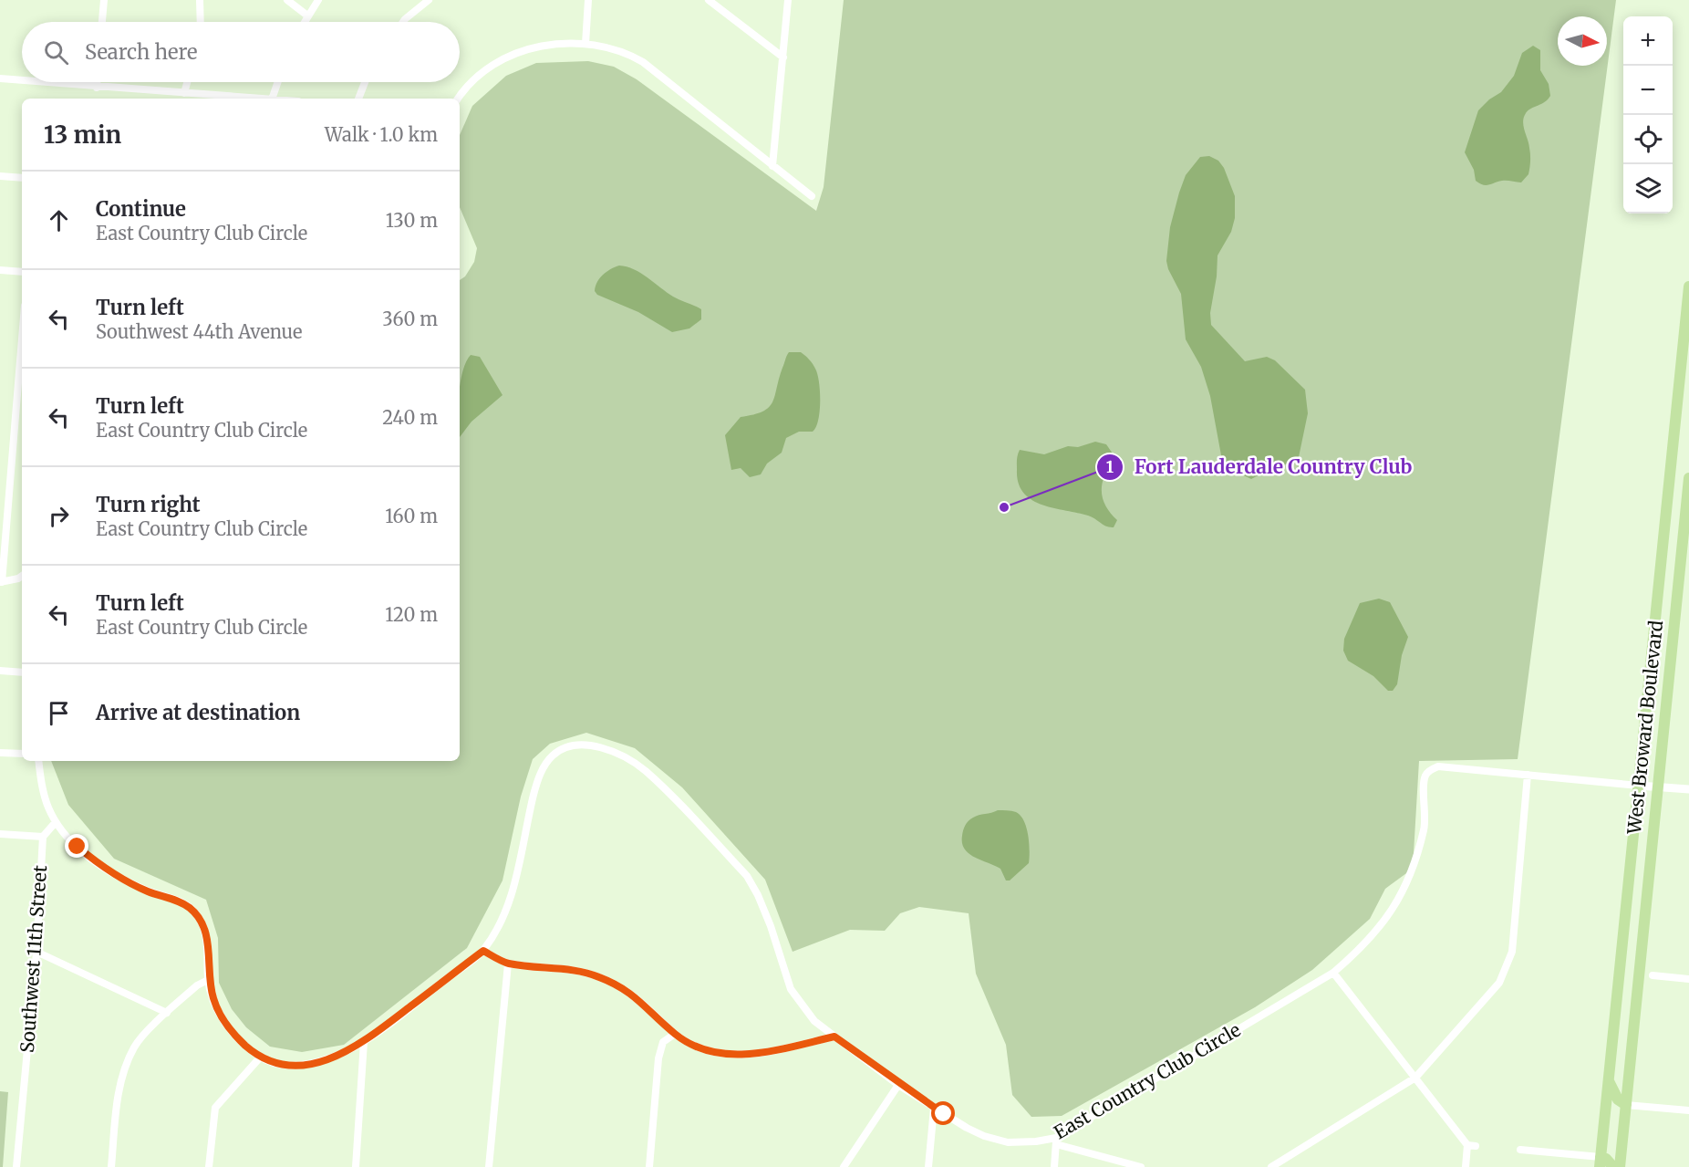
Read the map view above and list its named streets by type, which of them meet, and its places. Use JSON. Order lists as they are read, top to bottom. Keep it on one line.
{"streets":{"main road":["West Broward Boulevard"],"street":["Southwest 11th Street","East Country Club Circle"]},"places":["Fort Lauderdale Country Club"],"north":"right","page":{"map_buttons":["+","−"],"search":"Search here","heading":["13 min","Walk · 1.0 km"],"list":[["Continue","East Country Club Circle","130 m"],["Turn left","Southwest 44th Avenue","360 m"],["Turn left","East Country Club Circle","240 m"],["Turn right","East Country Club Circle","160 m"],["Turn left","East Country Club Circle","120 m"],"Arrive at destination"]}}
